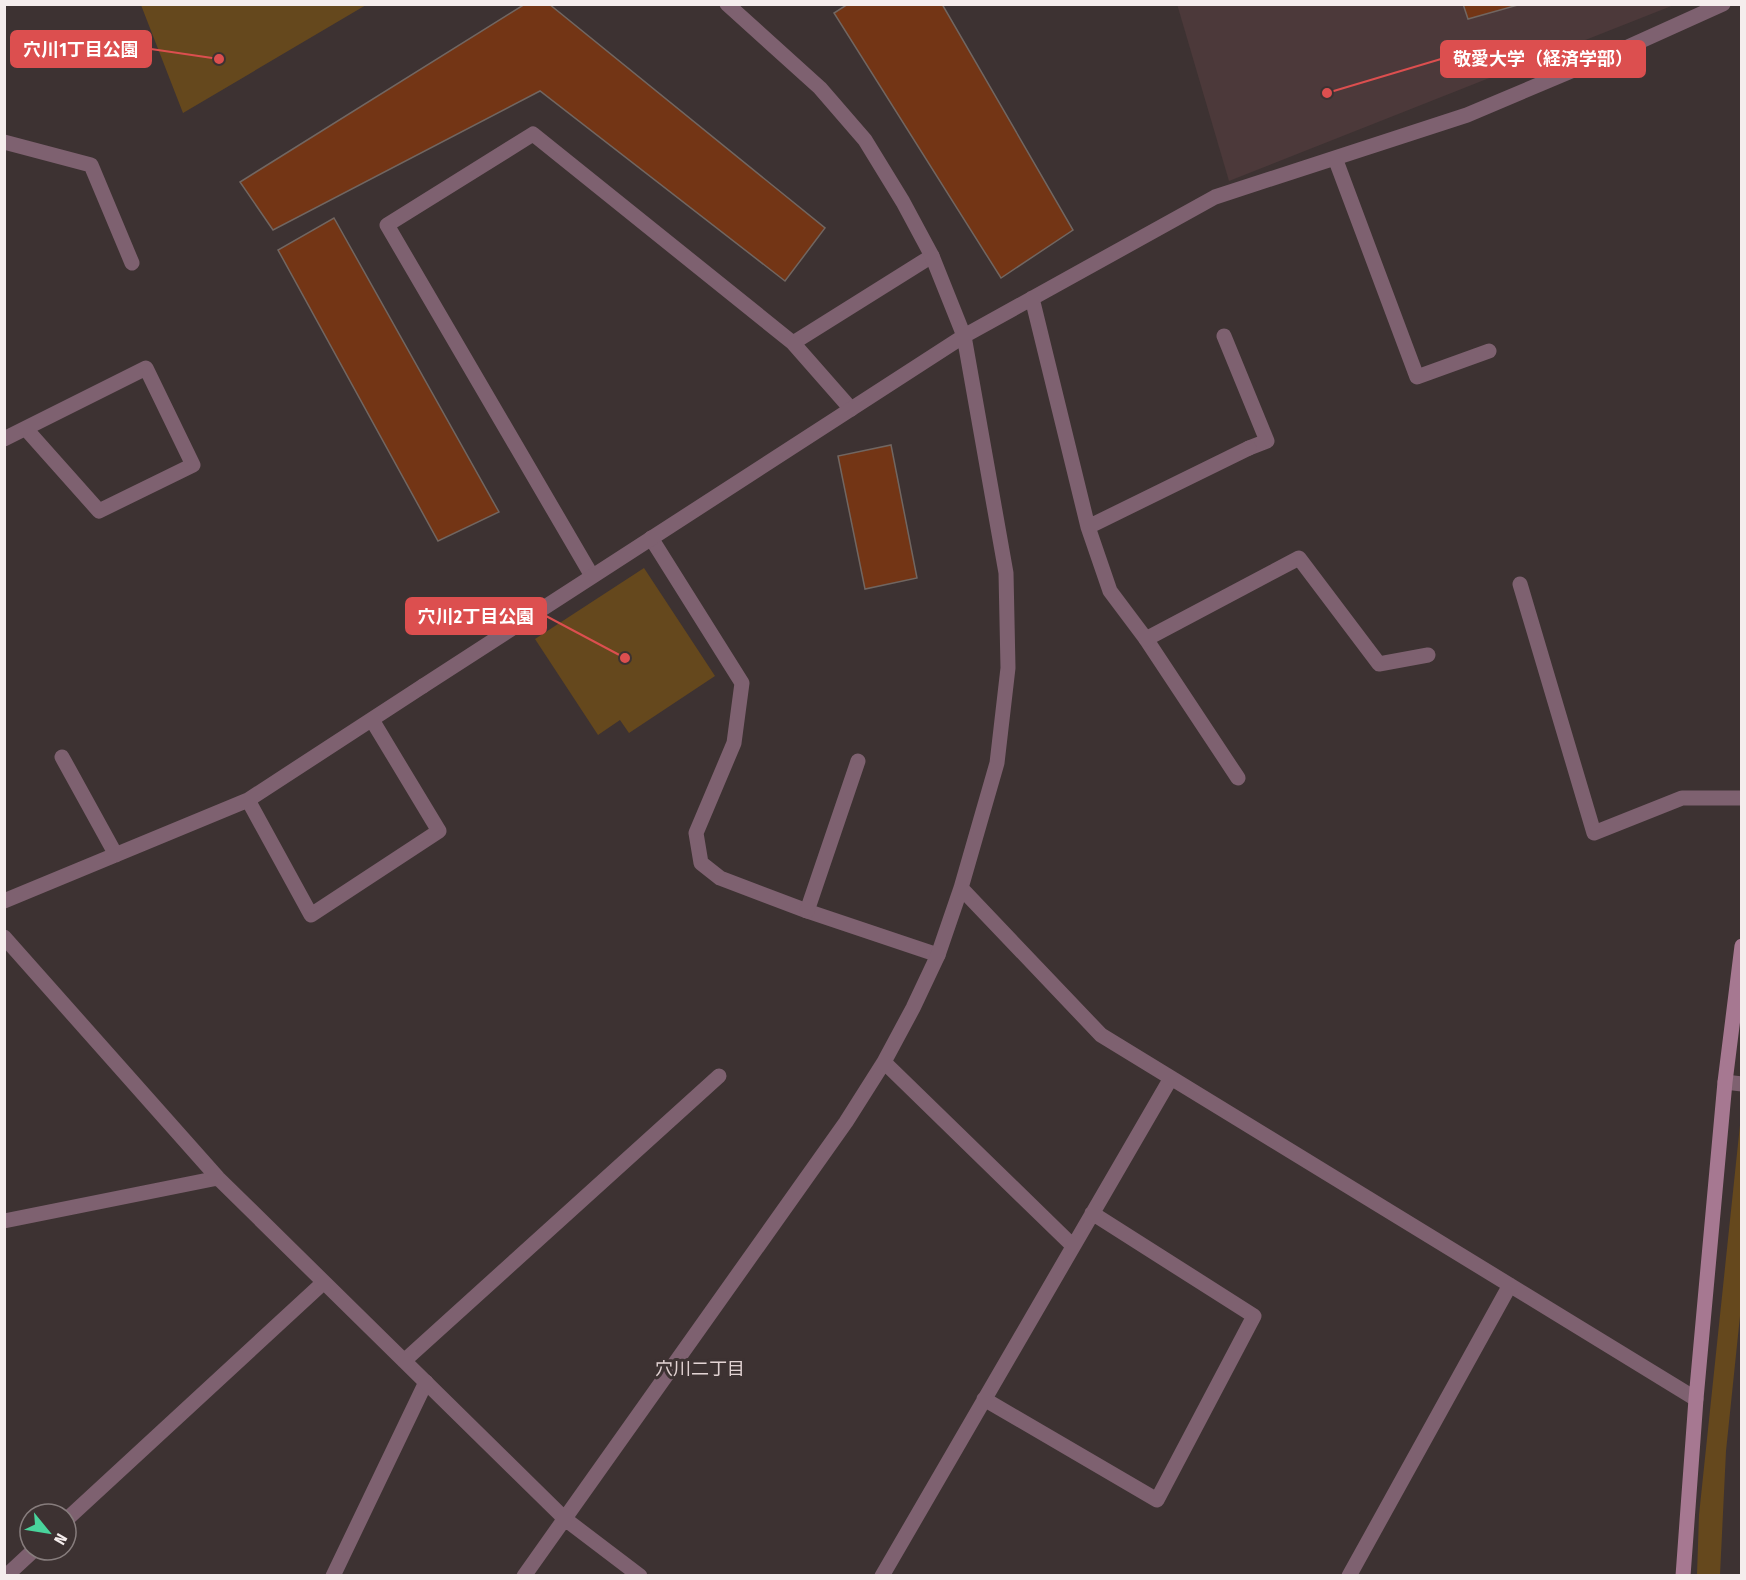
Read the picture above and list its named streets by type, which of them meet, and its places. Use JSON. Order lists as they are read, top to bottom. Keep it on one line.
{"districts":["穴川二丁目"],"places":["穴川1丁目公園","敬愛大学（経済学部）","穴川2丁目公園"],"north":"bottom right"}
